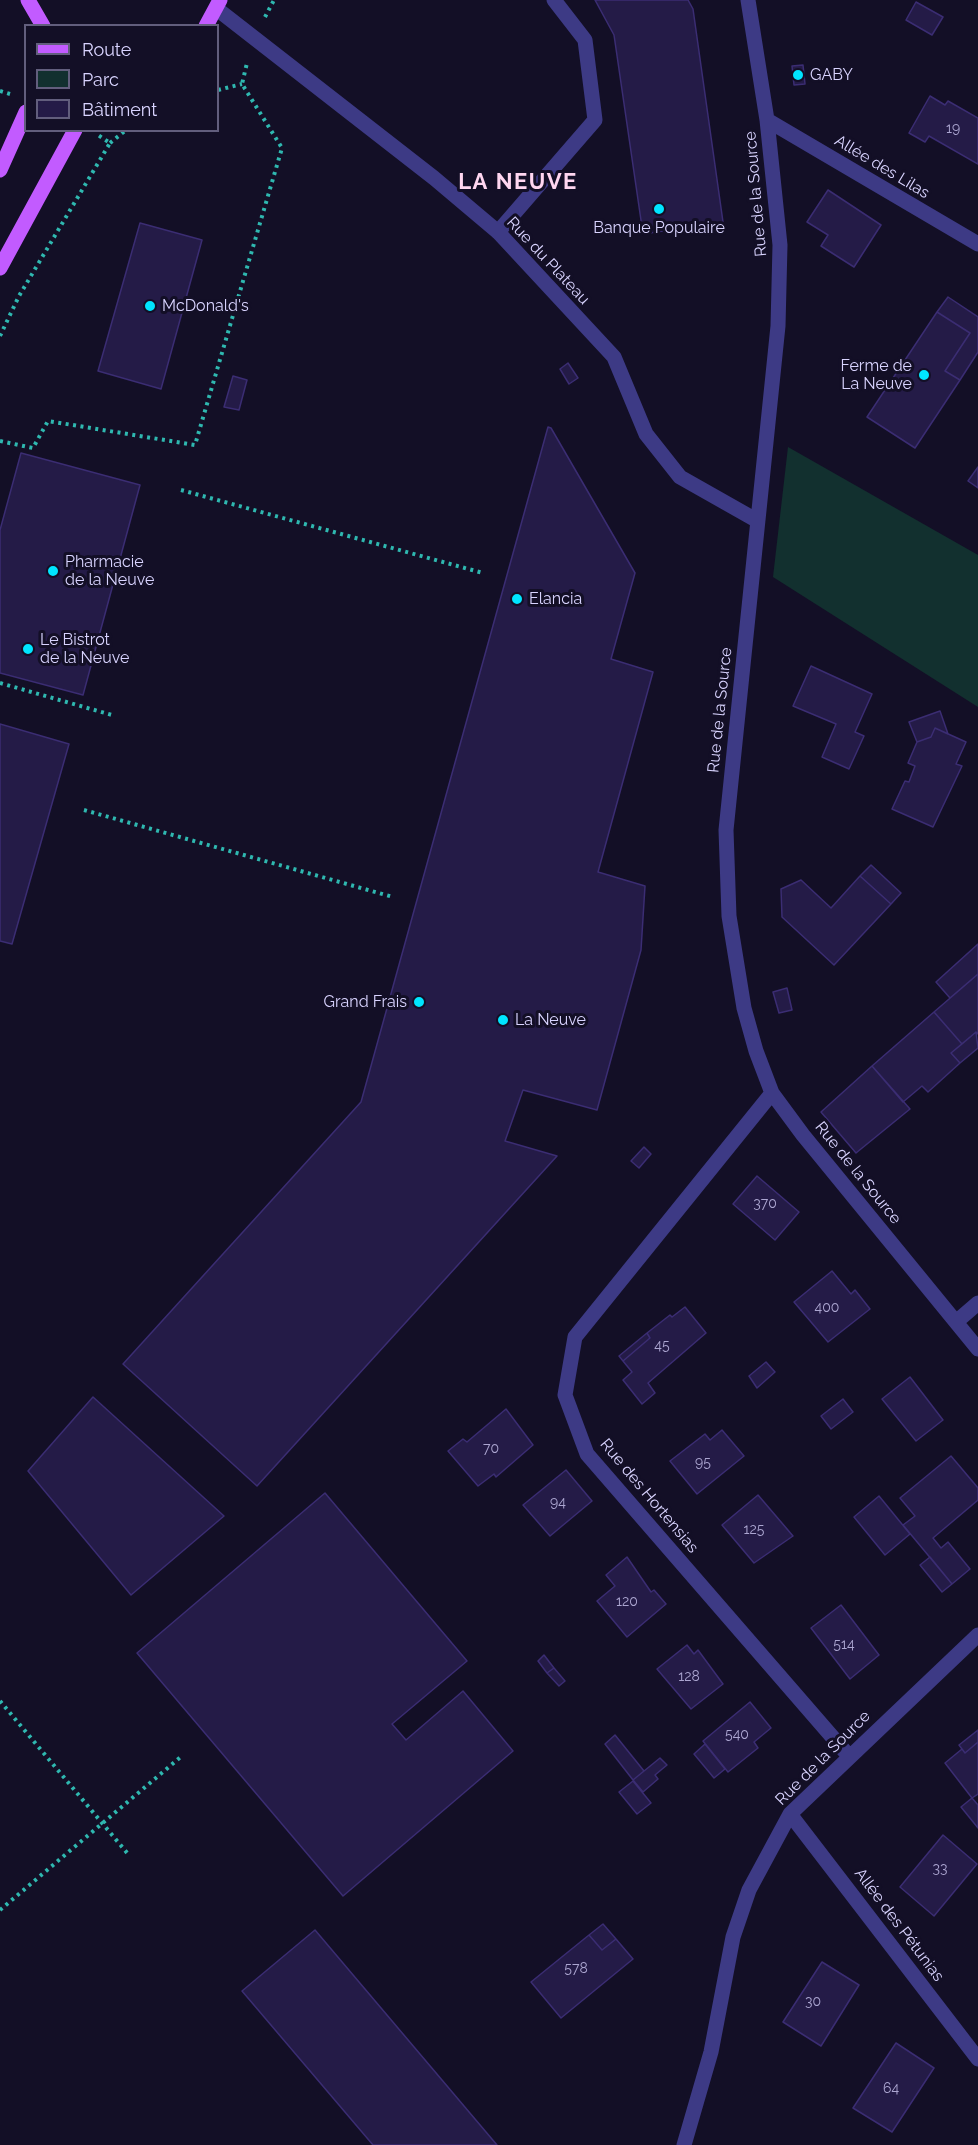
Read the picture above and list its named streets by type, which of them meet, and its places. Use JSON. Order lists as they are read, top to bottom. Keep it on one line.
{"streets":{"street":["Allée des Lilas","Rue de la Source","Rue du Plateau","Rue des Hortensias","Allée des Pétunias"]},"crossings":[["Allée des Lilas","Rue de la Source"],["Rue de la Source","Rue du Plateau"],["Rue de la Source","Rue des Hortensias"],["Rue de la Source","Allée des Pétunias"]],"districts":["LA NEUVE"],"places":["GABY","Banque Populaire","McDonald's","Ferme de La Neuve","Pharmacie de la Neuve","Elancia","Le Bistrot de la Neuve","Grand Frais","La Neuve"],"house_numbers":["19","370","400","45","70","95","94","125","120","514","128","540","33","578","30","64"],"legend":["Route","Parc","Bâtiment"]}
